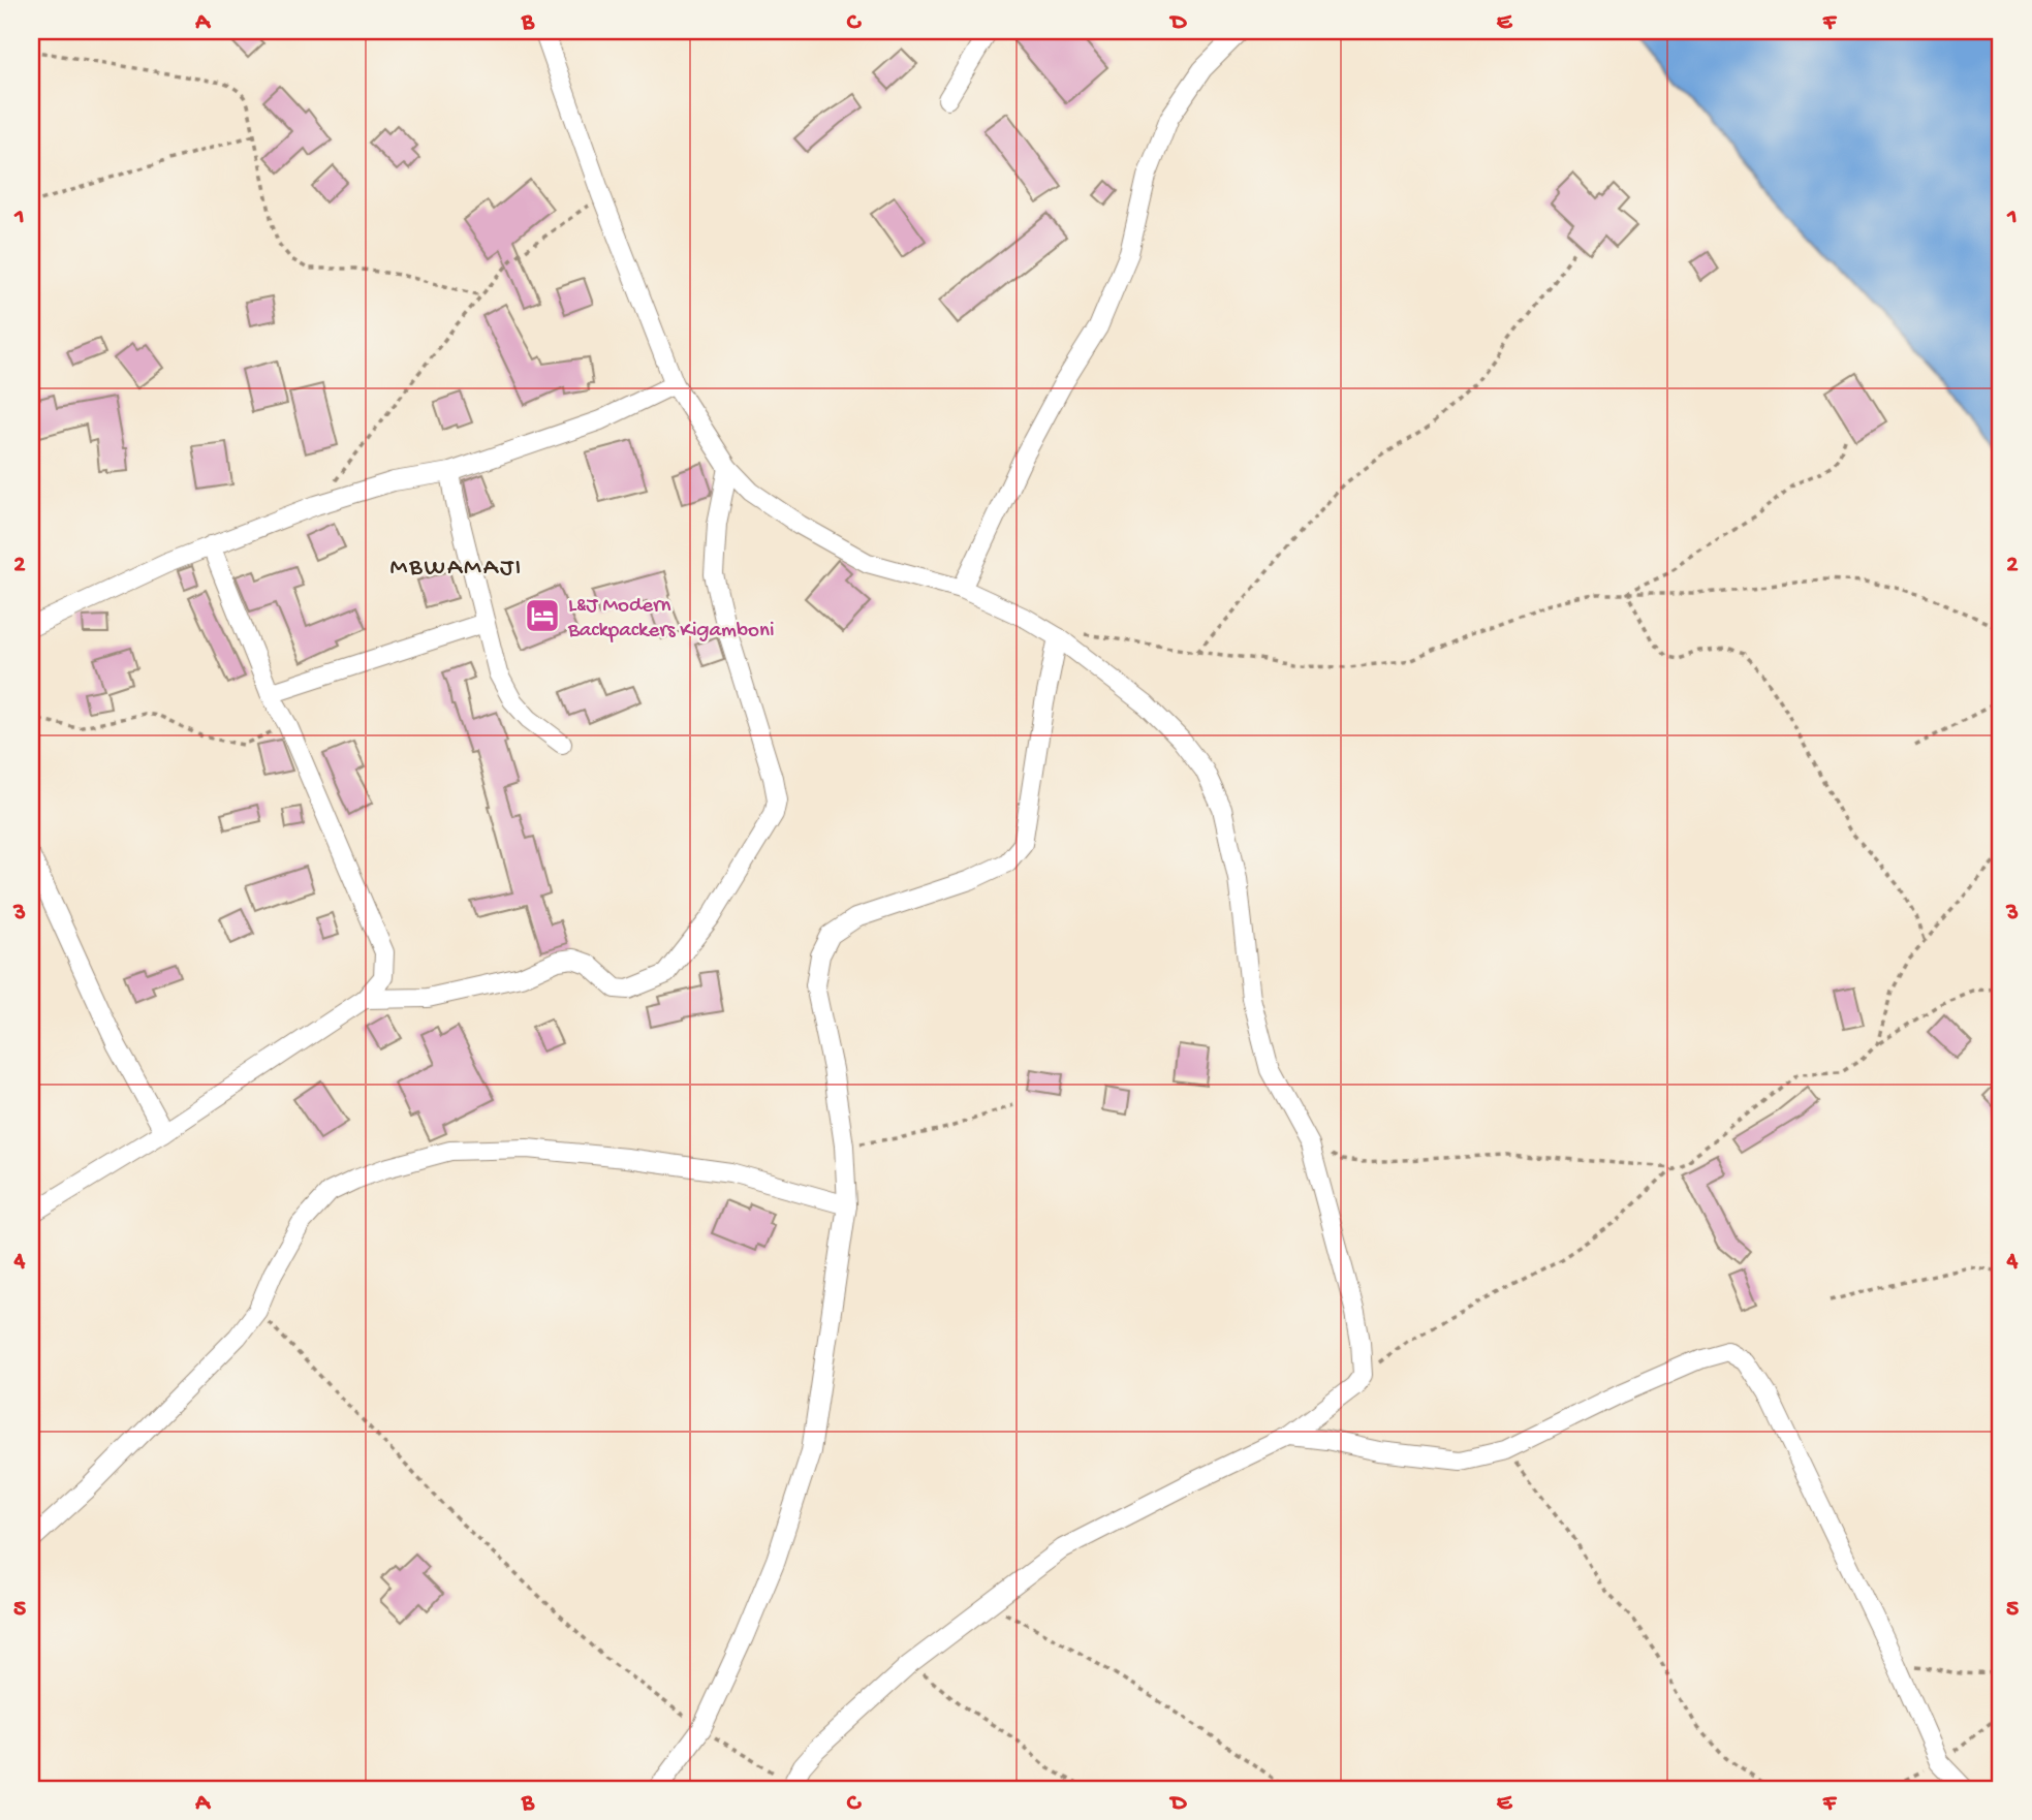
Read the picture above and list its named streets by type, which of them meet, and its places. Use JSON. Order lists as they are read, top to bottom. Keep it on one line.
{"districts":["MBWAMAJI"],"places":{"hotel":["L&J Modern Backpackers Kigamboni"]},"grid":{"columns":["A","B","C","D","E","F"],"rows":["1","2","3","4","5"]}}
